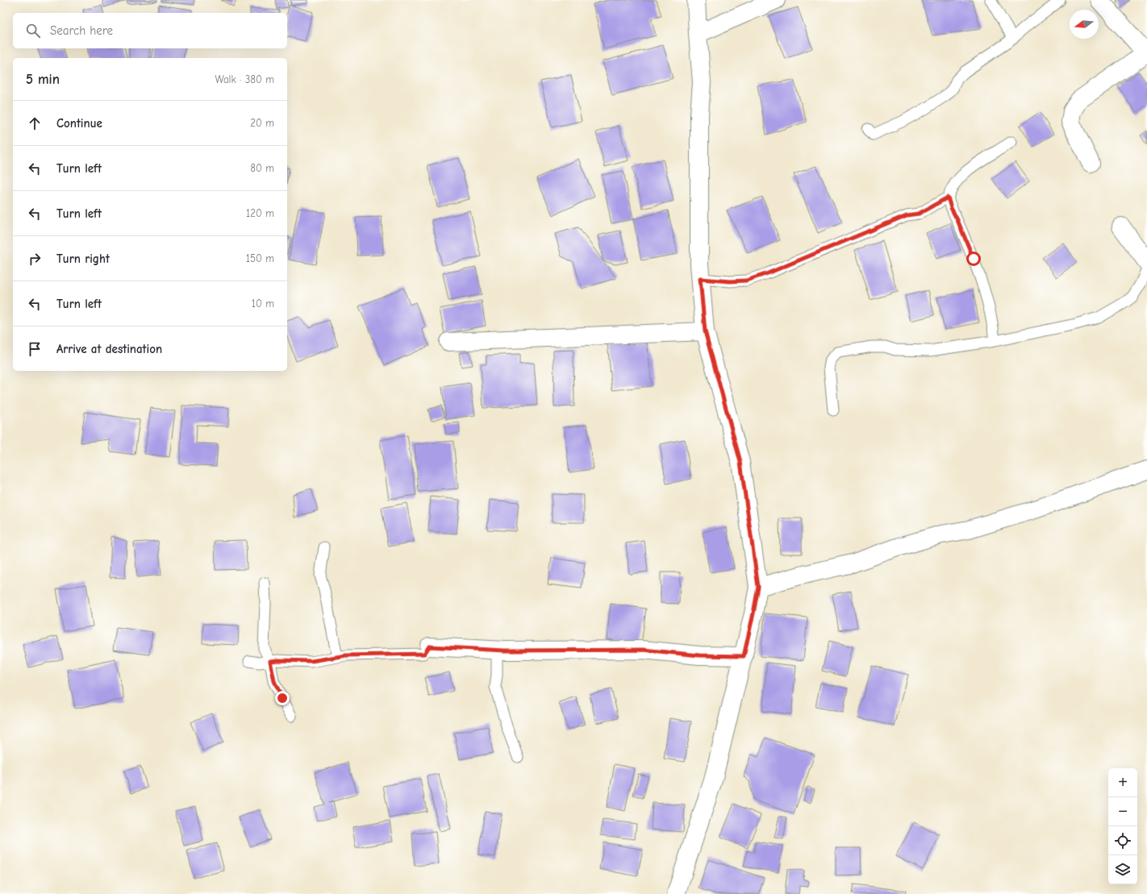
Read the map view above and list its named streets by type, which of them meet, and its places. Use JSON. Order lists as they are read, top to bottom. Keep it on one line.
{"north":"left","page":{"search":"Search here","heading":["5 min","Walk · 380 m"],"list":[["Continue","20 m"],["Turn left","80 m"],["Turn left","120 m"],["Turn right","150 m"],["Turn left","10 m"],"Arrive at destination"],"map_buttons":["+","−"]}}
